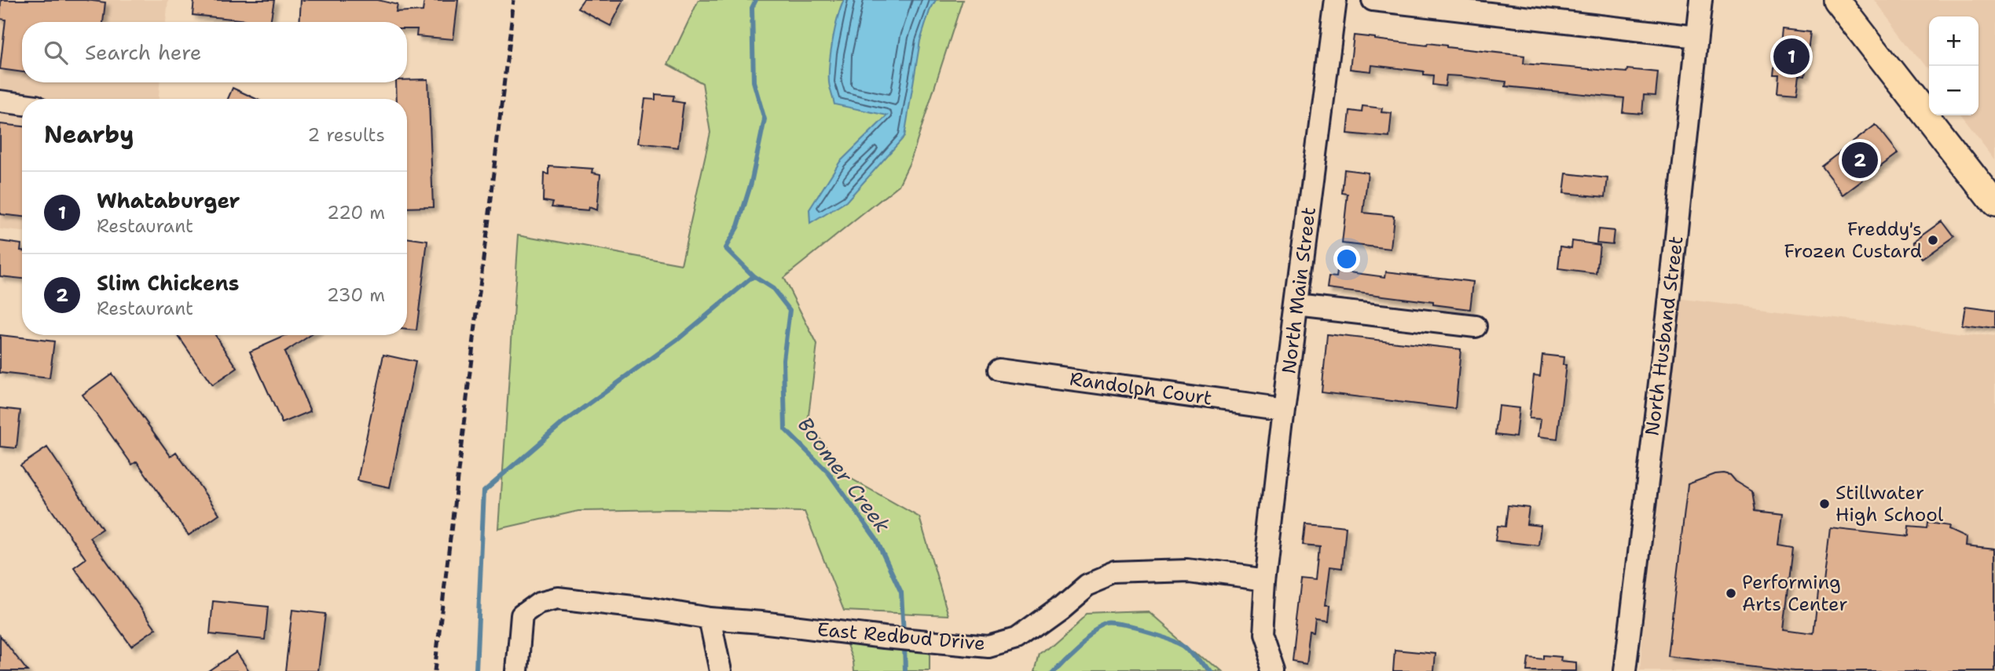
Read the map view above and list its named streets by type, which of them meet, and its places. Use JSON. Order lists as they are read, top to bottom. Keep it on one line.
{"streets":{"street":["North Main Street","North Husband Street","Randolph Court","East Redbud Drive"]},"crossings":[["North Main Street","Randolph Court"],["North Main Street","East Redbud Drive"]],"water":["Boomer Creek"],"places":["Freddy's Frozen Custard","Stillwater High School","Performing Arts Center"],"page":{"map_buttons":["+","−"],"search":"Search here","pins":["1","2"],"heading":["Nearby","2 results"],"list":[{"mark":"1","name":"Whataburger","note":"Restaurant","value":"220 m"},{"mark":"2","name":"Slim Chickens","note":"Restaurant","value":"230 m"}]}}
